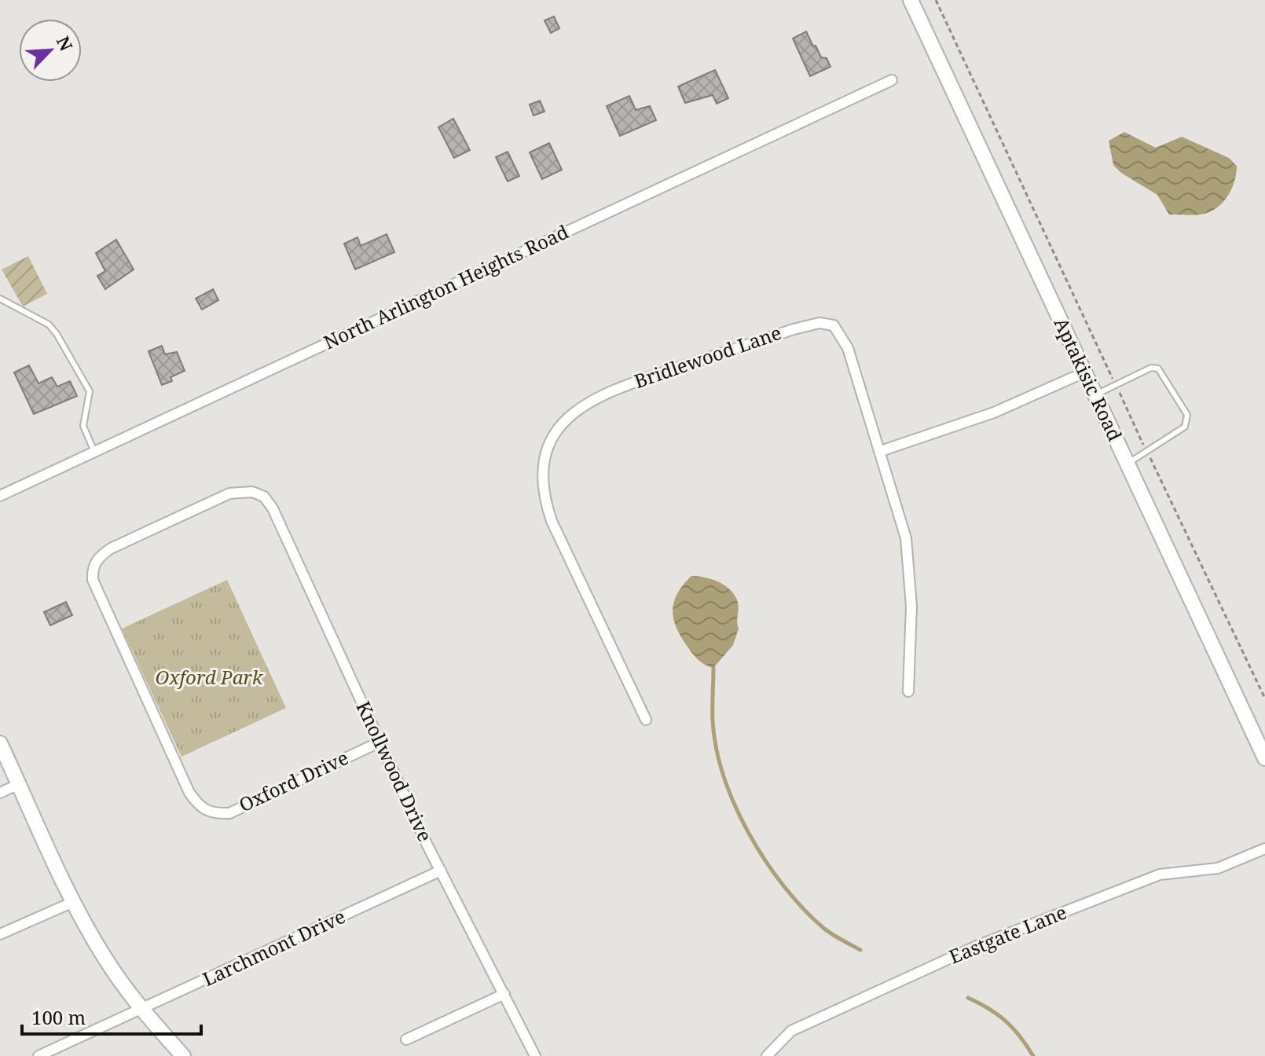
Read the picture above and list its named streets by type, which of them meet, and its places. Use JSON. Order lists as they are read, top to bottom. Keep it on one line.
{"streets":{"main road":["Aptakisic Road"],"street":["North Arlington Heights Road","Bridlewood Lane","Knollwood Drive","Oxford Drive","Eastgate Lane","Larchmont Drive"]},"crossings":[["Knollwood Drive","Oxford Drive"],["Knollwood Drive","Larchmont Drive"]],"parks":["Oxford Park"],"scale_bar":"100 m","north":"top right"}
